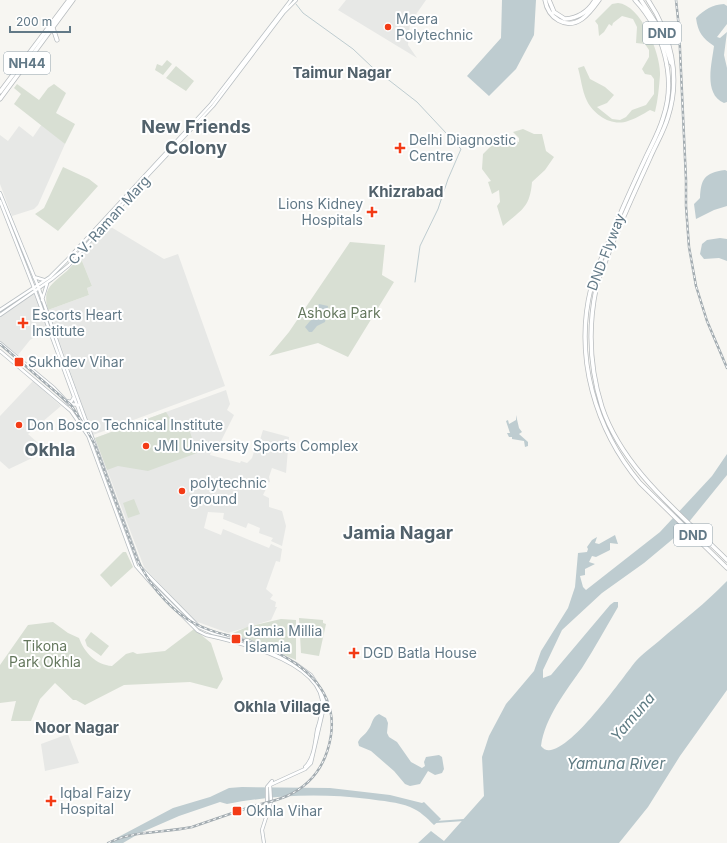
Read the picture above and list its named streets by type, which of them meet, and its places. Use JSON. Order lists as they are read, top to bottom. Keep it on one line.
{"streets":{"highway":["DND","NH44","DND Flyway"],"main road":["C.V. Raman Marg"]},"crossings":[["DND","DND Flyway"]],"districts":["Taimur Nagar","New Friends Colony","Khizrabad","Okhla","Jamia Nagar","Okhla Village","Noor Nagar"],"water":["Yamuna","Yamuna River"],"parks":["Ashoka Park","Tikona Park Okhla"],"places":{"other":["Meera Polytechnic","Don Bosco Technical Institute","JMI University Sports Complex","polytechnic ground"],"health":["Delhi Diagnostic Centre","Lions Kidney Hospitals","Escorts Heart Institute","DGD Batla House","Iqbal Faizy Hospital"],"transit":["Sukhdev Vihar","Jamia Millia Islamia","Okhla Vihar"]},"scale_bar":"200 m"}
